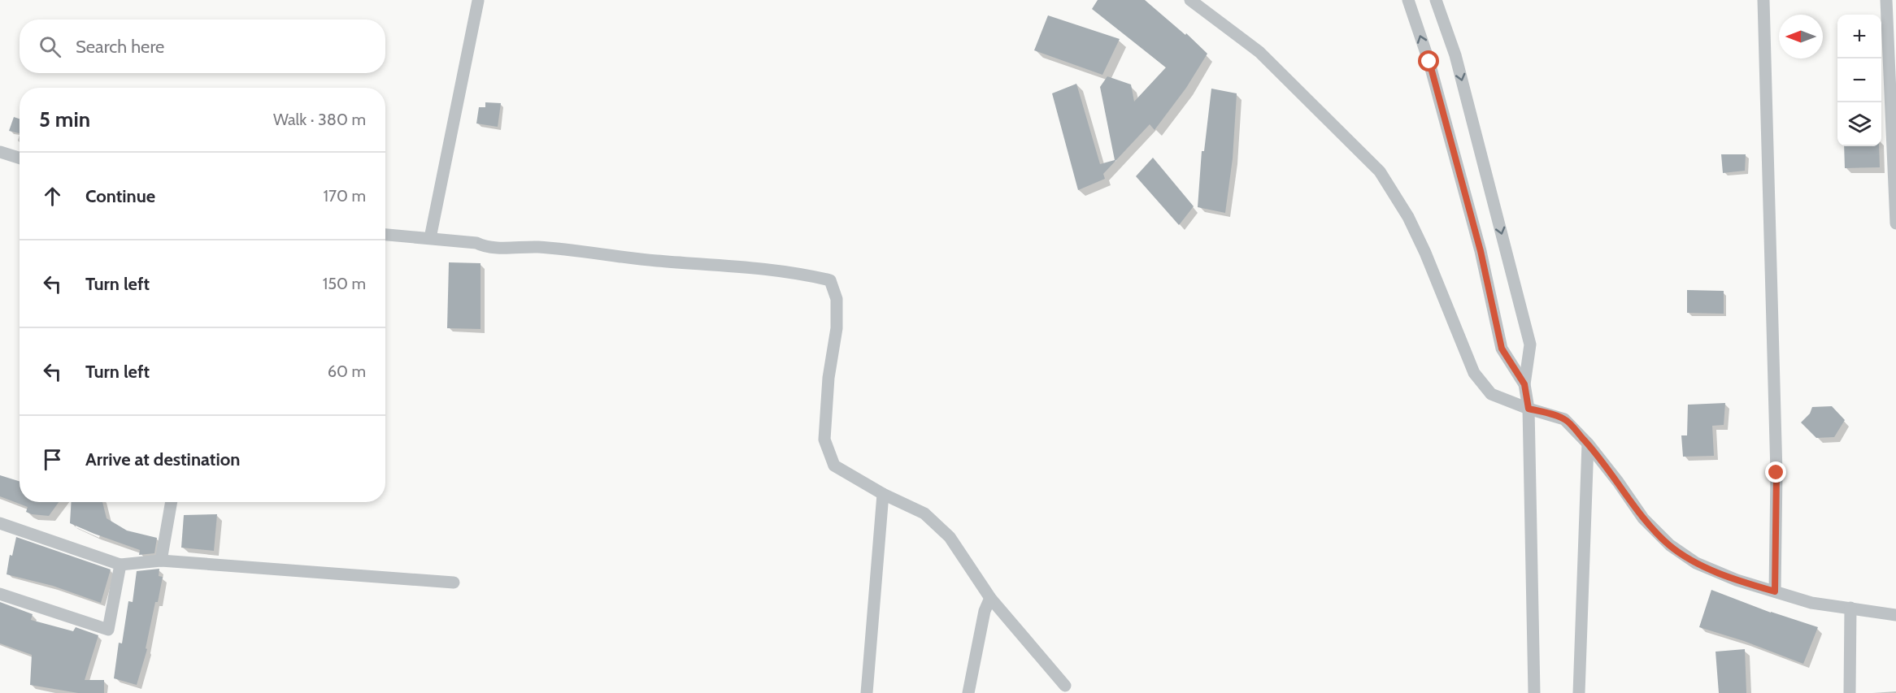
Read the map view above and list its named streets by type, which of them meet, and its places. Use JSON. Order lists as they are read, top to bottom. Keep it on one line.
{"north":"left","page":{"map_buttons":["+","−"],"search":"Search here","heading":["5 min","Walk · 380 m"],"list":[["Continue","170 m"],["Turn left","150 m"],["Turn left","60 m"],"Arrive at destination"]}}
